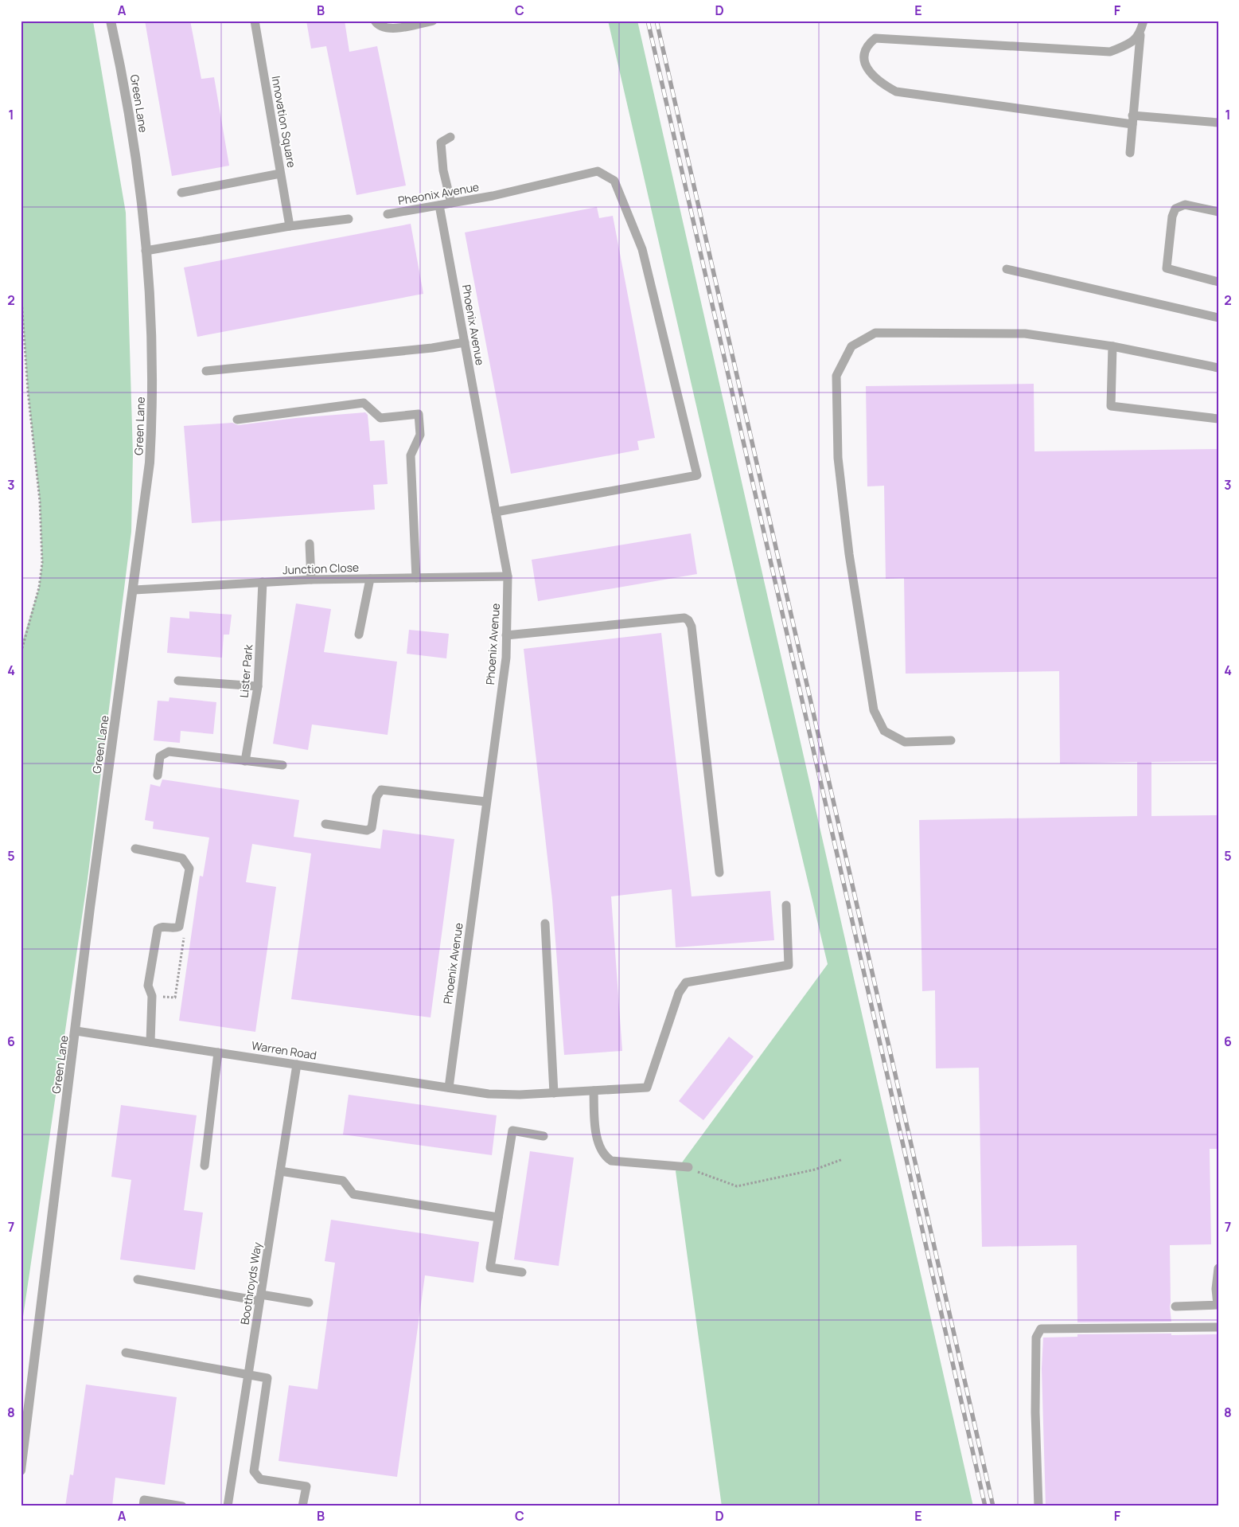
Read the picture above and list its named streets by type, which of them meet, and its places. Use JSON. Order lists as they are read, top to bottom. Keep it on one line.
{"streets":{"street":["Green Lane"],"lane":["Innovation Square","Pheonix Avenue","Phoenix Avenue","Junction Close","Lister Park","Warren Road","Boothroyds Way"]},"crossings":[["Green Lane","Junction Close"],["Green Lane","Warren Road"],["Pheonix Avenue","Phoenix Avenue"],["Phoenix Avenue","Junction Close"],["Phoenix Avenue","Warren Road"],["Junction Close","Lister Park"],["Warren Road","Boothroyds Way"]],"grid":{"columns":["A","B","C","D","E","F"],"rows":["1","2","3","4","5","6","7","8"]}}
